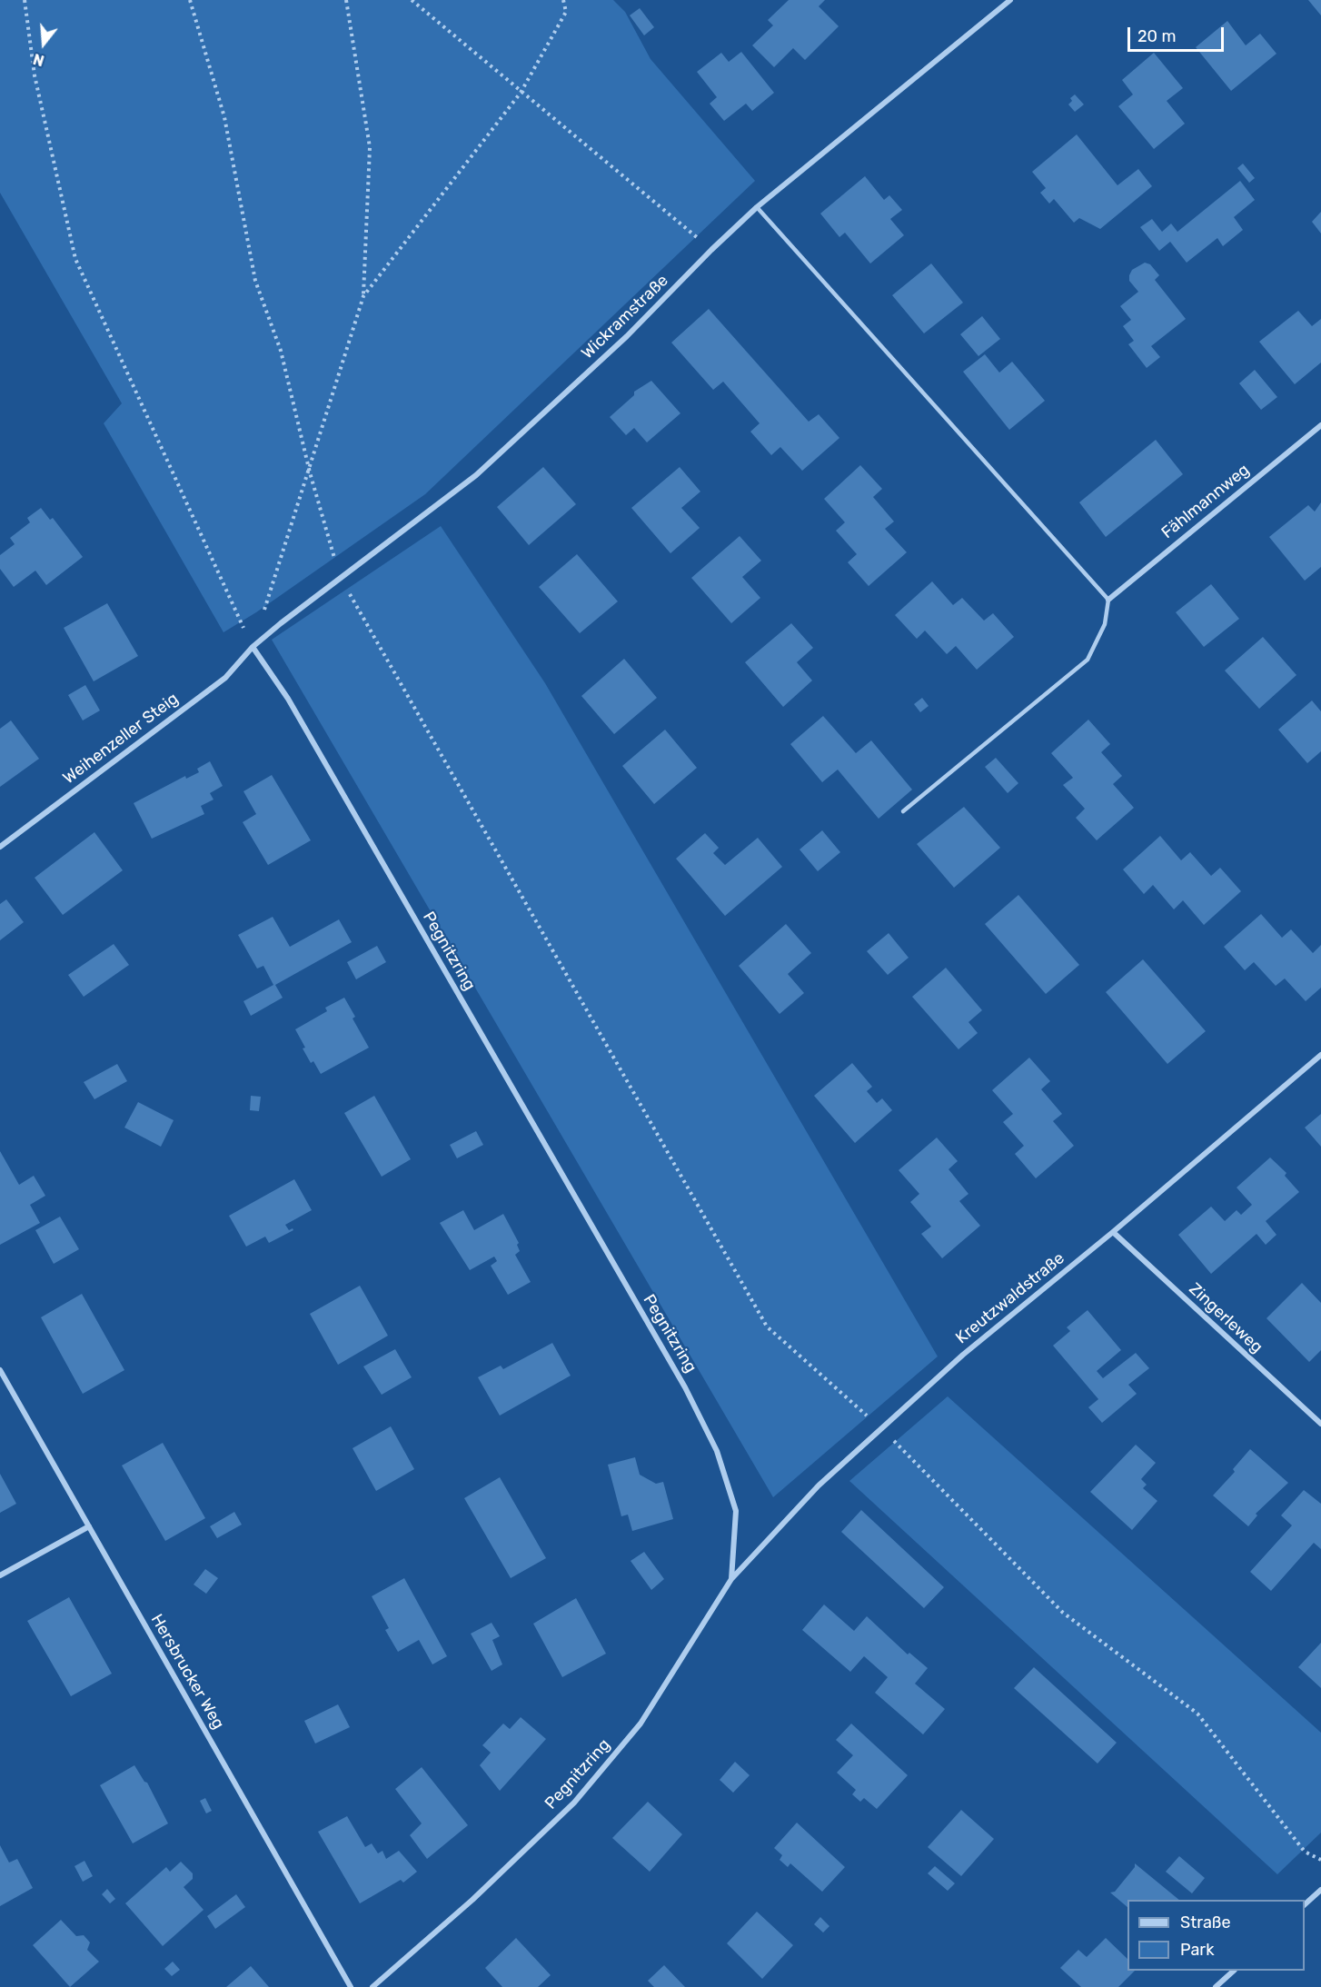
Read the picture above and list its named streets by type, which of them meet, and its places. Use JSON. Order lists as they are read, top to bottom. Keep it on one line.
{"streets":{"street":["Wickramstraße","Fählmannweg","Weihenzeller Steig","Pegnitzring","Kreutzwaldstraße","Zingerleweg","Hersbrucker Weg"]},"crossings":[["Wickramstraße","Weihenzeller Steig"],["Wickramstraße","Pegnitzring"],["Weihenzeller Steig","Pegnitzring"],["Pegnitzring","Kreutzwaldstraße"],["Kreutzwaldstraße","Zingerleweg"]],"legend":["Straße","Park"],"scale_bar":"20 m","north":"bottom"}
